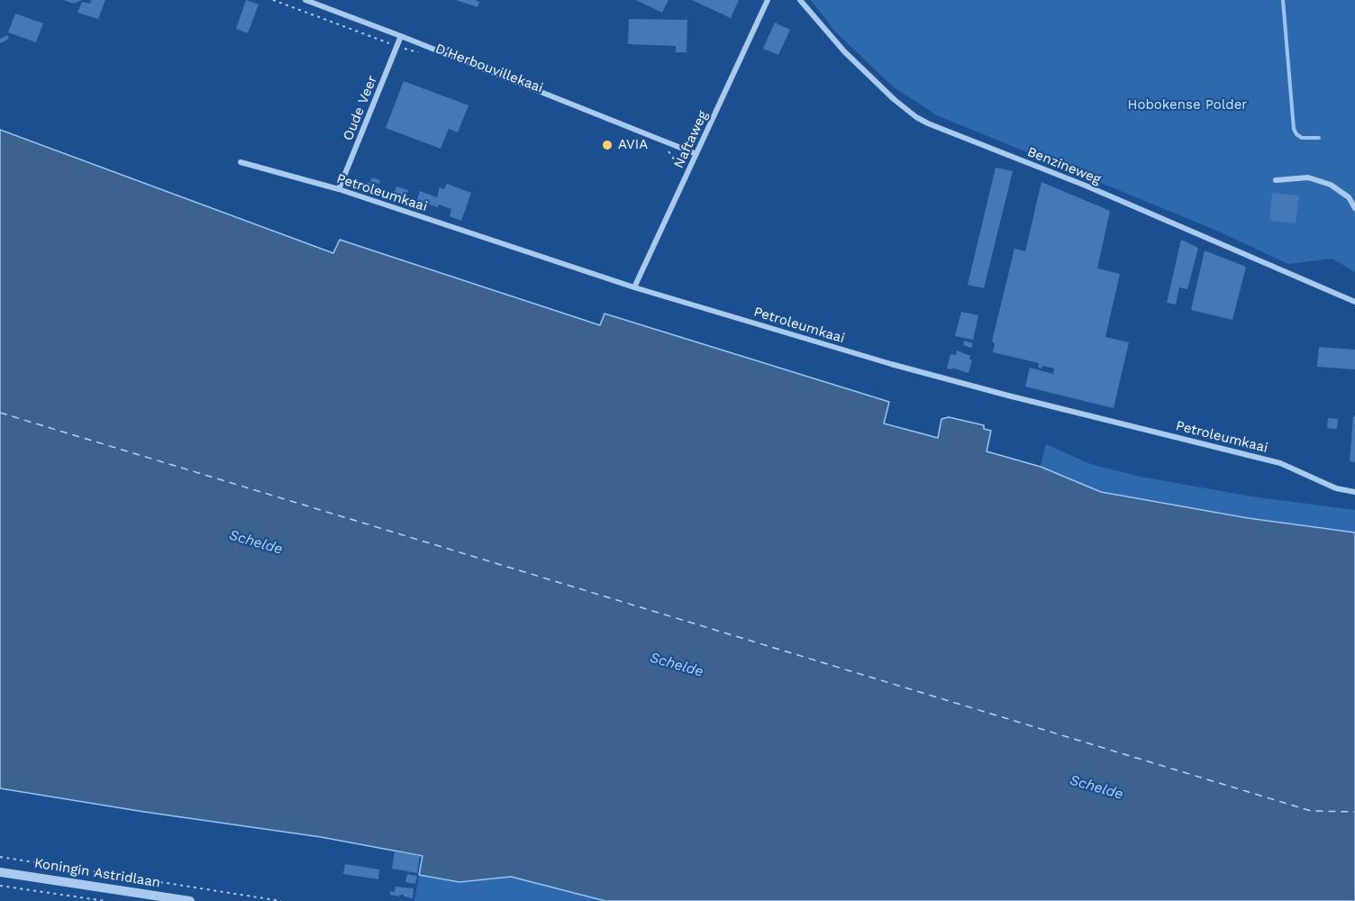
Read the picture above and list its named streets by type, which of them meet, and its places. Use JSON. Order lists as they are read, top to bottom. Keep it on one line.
{"streets":{"street":["D'Herbouvillekaai","Oude Veer","Naftaweg","Benzineweg","Petroleumkaai","Koningin Astridlaan"]},"crossings":[["D'Herbouvillekaai","Oude Veer"],["D'Herbouvillekaai","Naftaweg"],["Oude Veer","Petroleumkaai"],["Naftaweg","Petroleumkaai"]],"water":["Schelde"],"parks":["Hobokense Polder"],"places":["AVIA"]}
